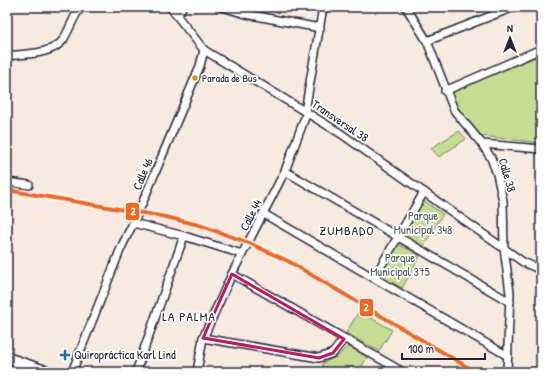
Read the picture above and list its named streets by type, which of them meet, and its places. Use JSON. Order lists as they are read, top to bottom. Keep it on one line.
{"streets":{"street":["Transversal 38","Calle 46","Calle 38","Calle 44"]},"crossings":[["Transversal 38","Calle 46"],["Transversal 38","Calle 38"],["Transversal 38","Calle 44"]],"districts":["ZUMBADO","LA PALMA"],"parks":["Parque Municipal 348","Parque Municipal 375"],"places":{"other":["Parada de Bus"],"health":["Quiropráctica Karl Lind"]},"lines":["transit line 2"],"scale_bar":"100 m","north":"top"}
